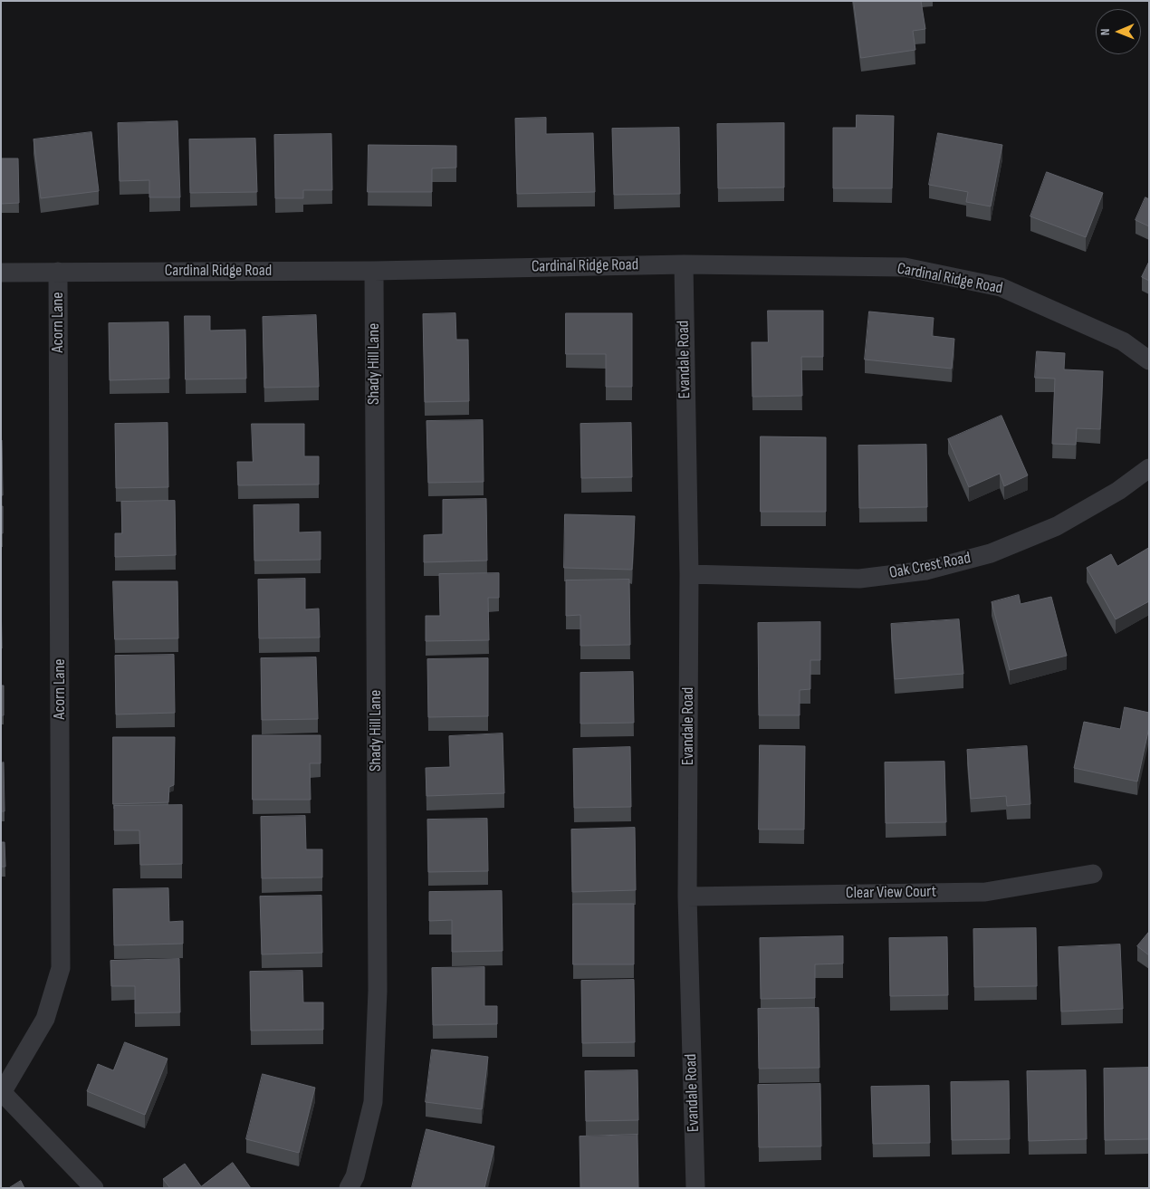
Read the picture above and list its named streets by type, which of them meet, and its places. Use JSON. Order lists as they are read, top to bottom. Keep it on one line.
{"streets":{"street":["Cardinal Ridge Road","Acorn Lane","Evandale Road","Shady Hill Lane","Oak Crest Road","Clear View Court"]},"crossings":[["Cardinal Ridge Road","Acorn Lane"],["Cardinal Ridge Road","Evandale Road"],["Cardinal Ridge Road","Shady Hill Lane"],["Evandale Road","Oak Crest Road"],["Evandale Road","Clear View Court"]],"north":"left"}
